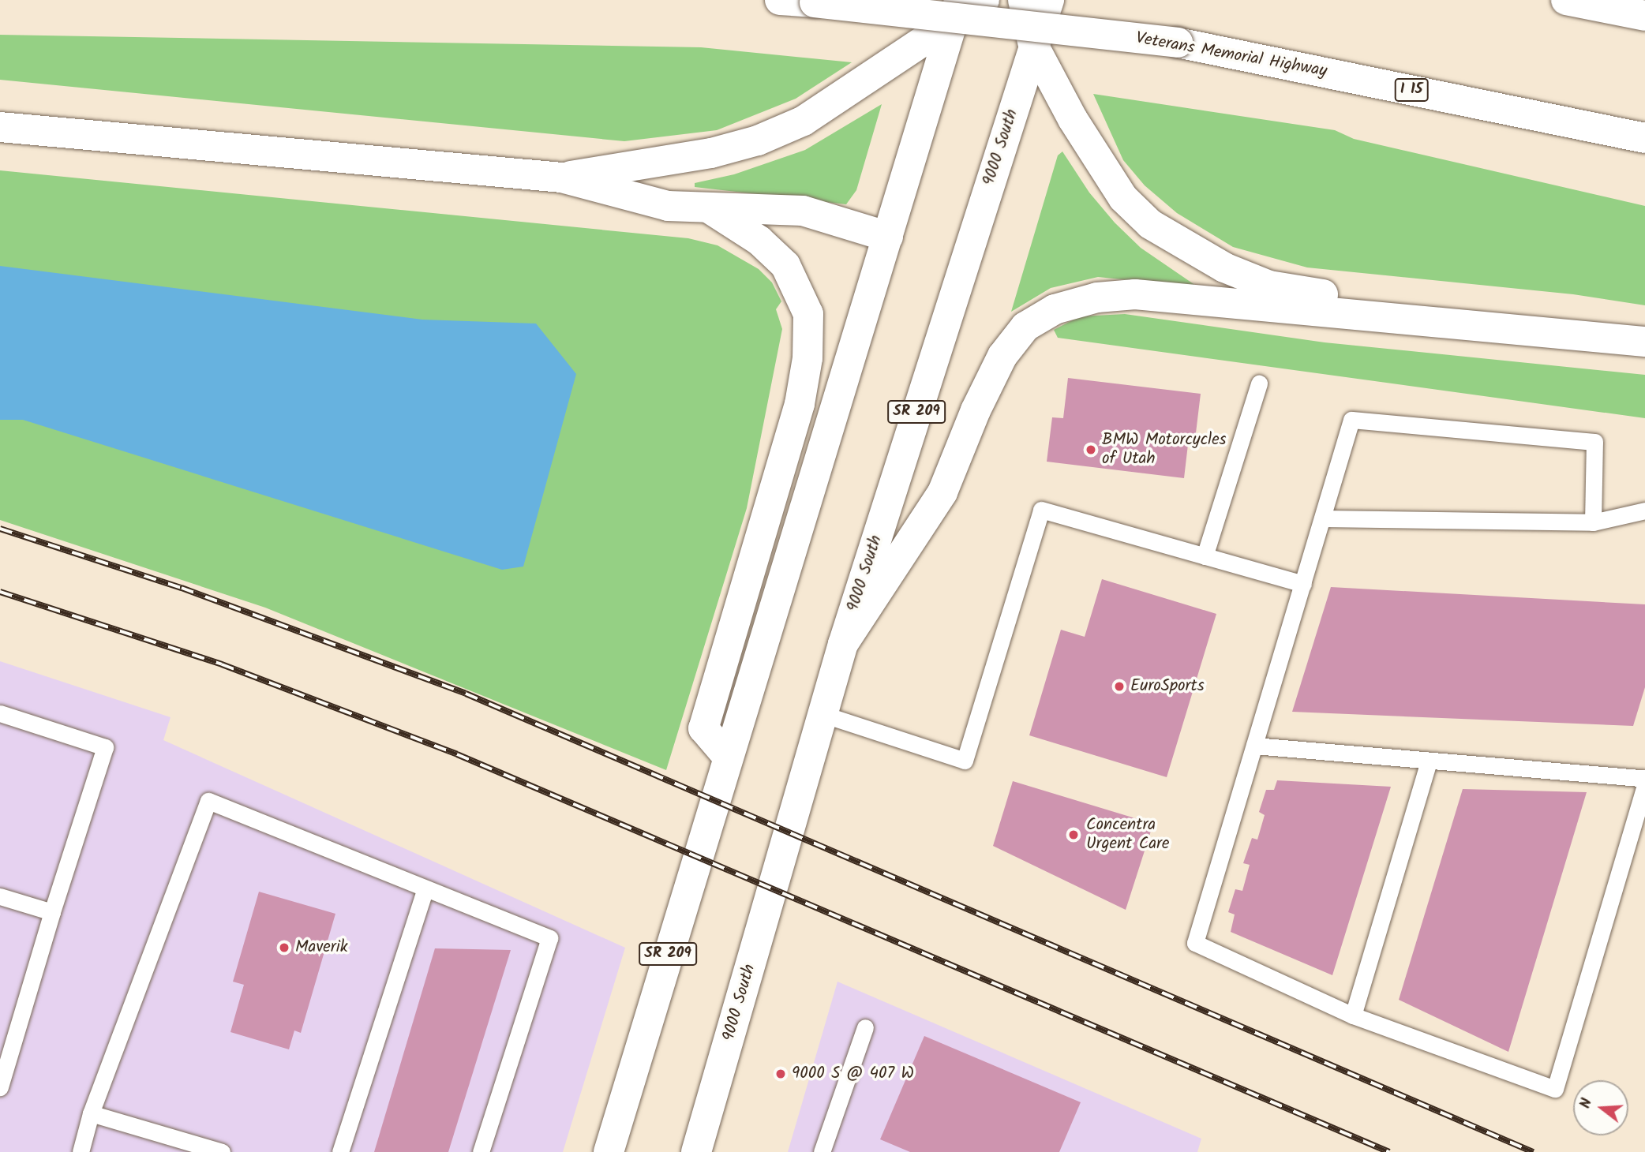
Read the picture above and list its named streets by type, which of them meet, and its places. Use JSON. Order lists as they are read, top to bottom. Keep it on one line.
{"streets":{"main road":["Veterans Memorial Highway","I 15","9000 South","SR 209"]},"places":["BMW Motorcycles of Utah","EuroSports","Concentra Urgent Care","Maverik","9000 S @ 407 W"],"north":"left"}
